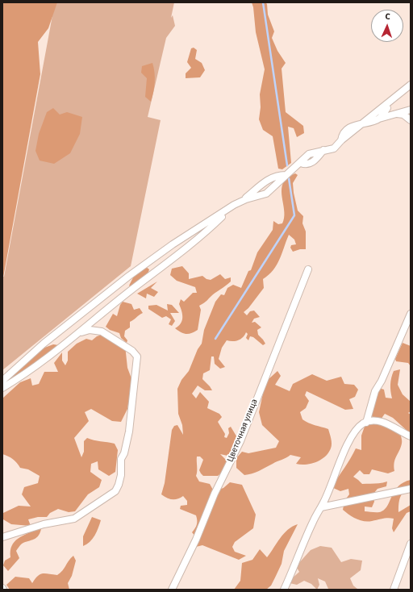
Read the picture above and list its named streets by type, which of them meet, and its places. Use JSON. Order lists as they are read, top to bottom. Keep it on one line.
{"streets":{"street":["Цветочная улица"]},"north":"top"}
